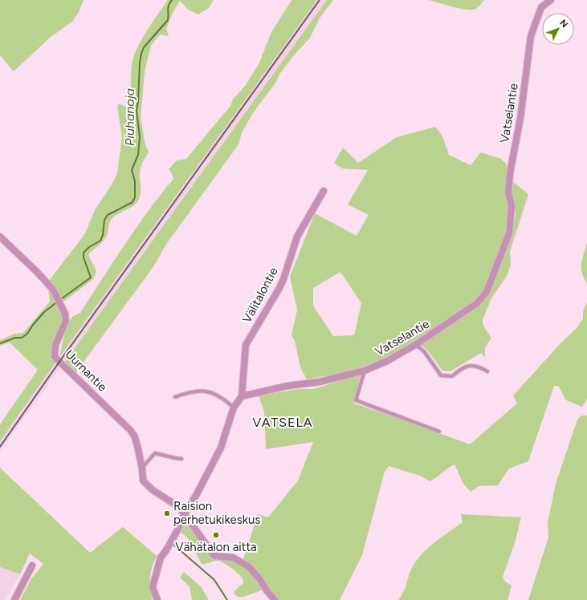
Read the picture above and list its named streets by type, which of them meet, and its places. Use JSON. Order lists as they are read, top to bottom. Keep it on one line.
{"streets":{"street":["Vatselantie","Välitalontie","Uurnantie"]},"crossings":[["Vatselantie","Välitalontie"]],"districts":["VATSELA"],"water":["Piuhanoja"],"places":["Raision perhetukikeskus","Vähätalon aitta"],"north":"top right"}
